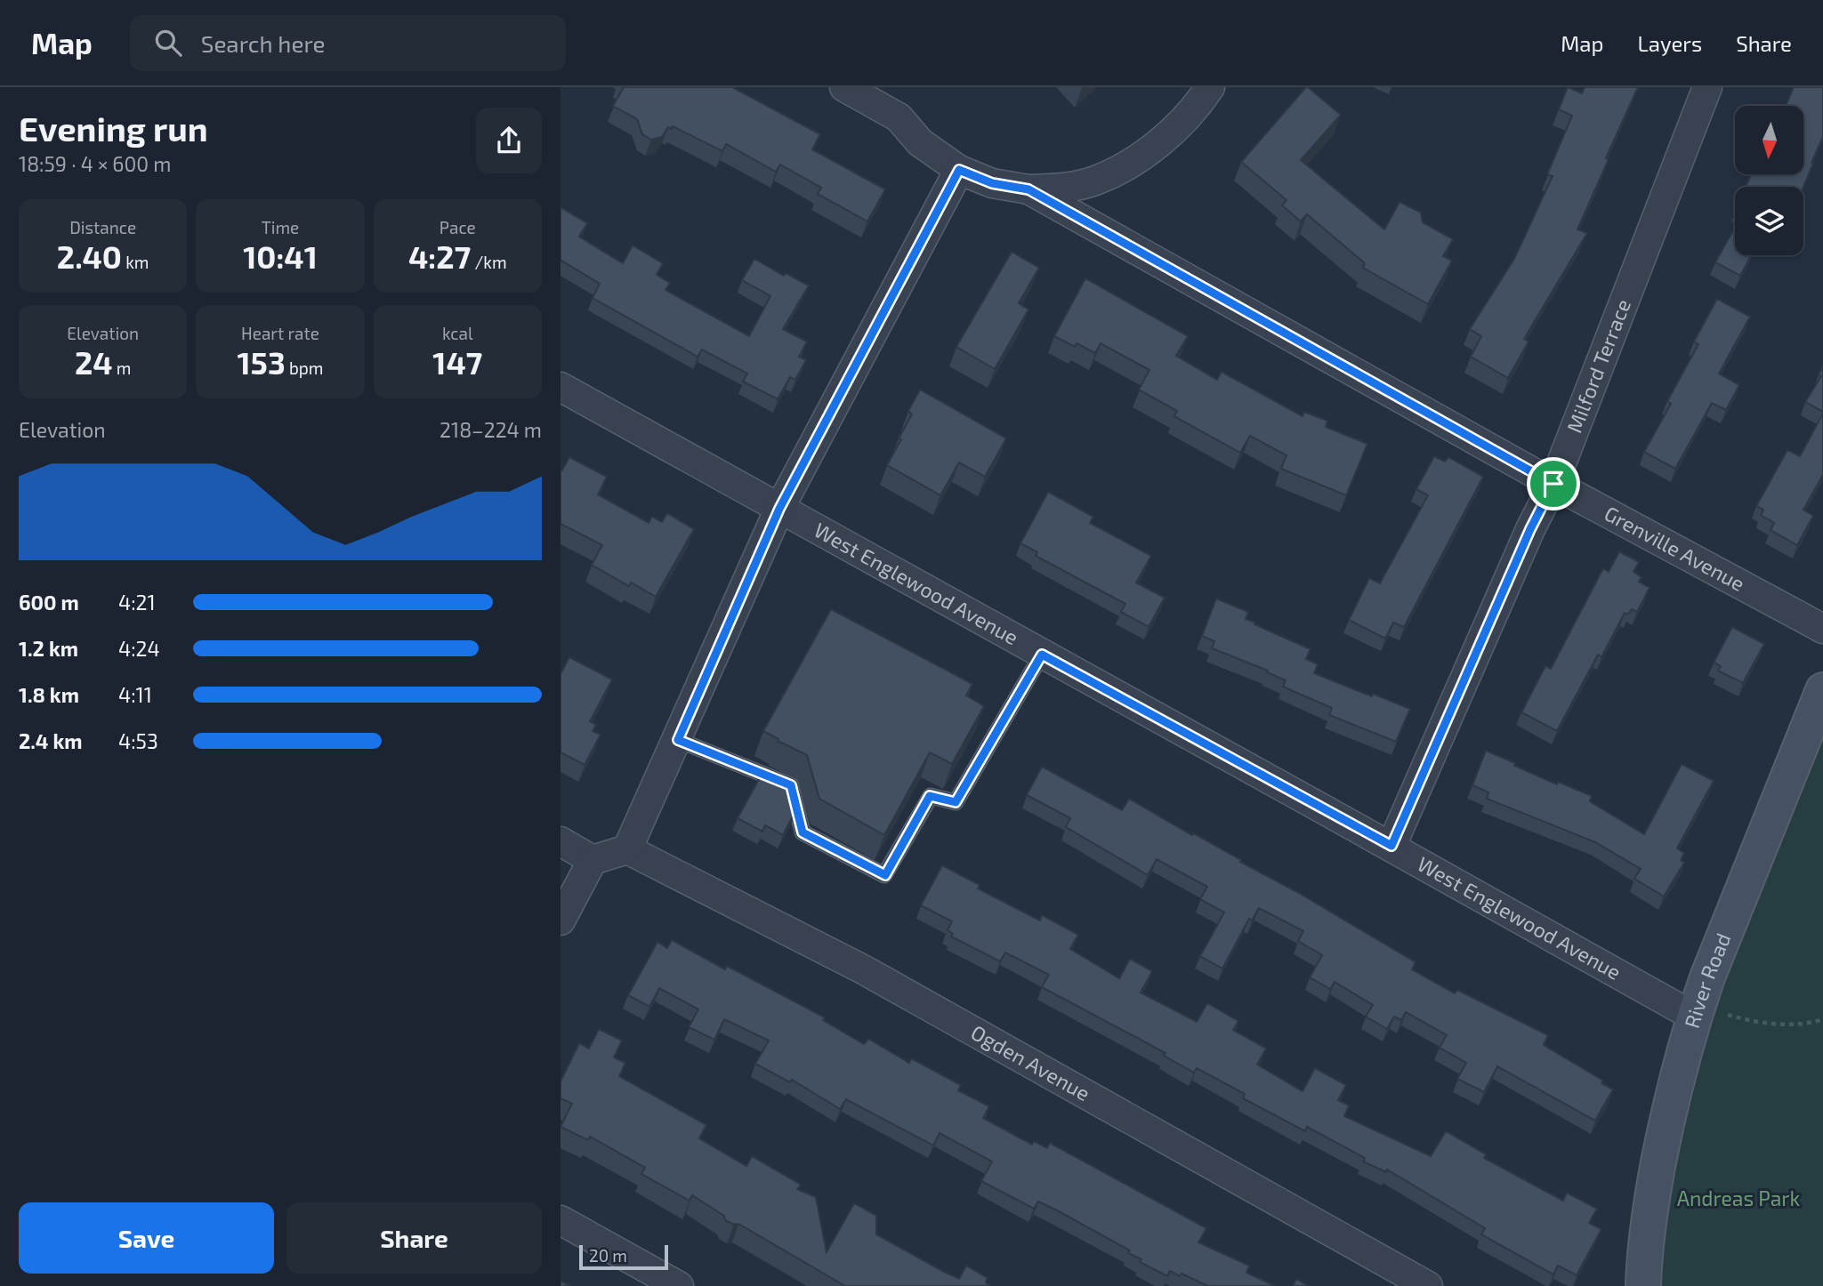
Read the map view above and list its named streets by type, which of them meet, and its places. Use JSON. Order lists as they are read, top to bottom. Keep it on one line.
{"streets":{"main road":["River Road"],"street":["Milford Terrace","Grenville Avenue","West Englewood Avenue","Ogden Avenue"]},"crossings":[["Milford Terrace","Grenville Avenue"],["Milford Terrace","West Englewood Avenue"],["West Englewood Avenue","River Road"]],"parks":["Andreas Park"],"scale_bar":"20 m","north":"bottom","page":{"header":"Map","search":"Search here","nav":["Map","Layers","Share"],"heading":["Evening run","18:59 · 4 × 600 m"],"stats":[["Distance","2.40 km"],["Time","10:41"],["Pace","4:27 /km"],["Elevation","24 m"],["Heart rate","153 bpm"],["kcal","147"]],"chart":["Elevation","218–224 m"],"list":[{"name":"600 m","note":"4:21"},{"name":"1.2 km","note":"4:24"},{"name":"1.8 km","note":"4:11"},{"name":"2.4 km","note":"4:53"}],"buttons":["Save","Share"],"scale":"20 m"}}
